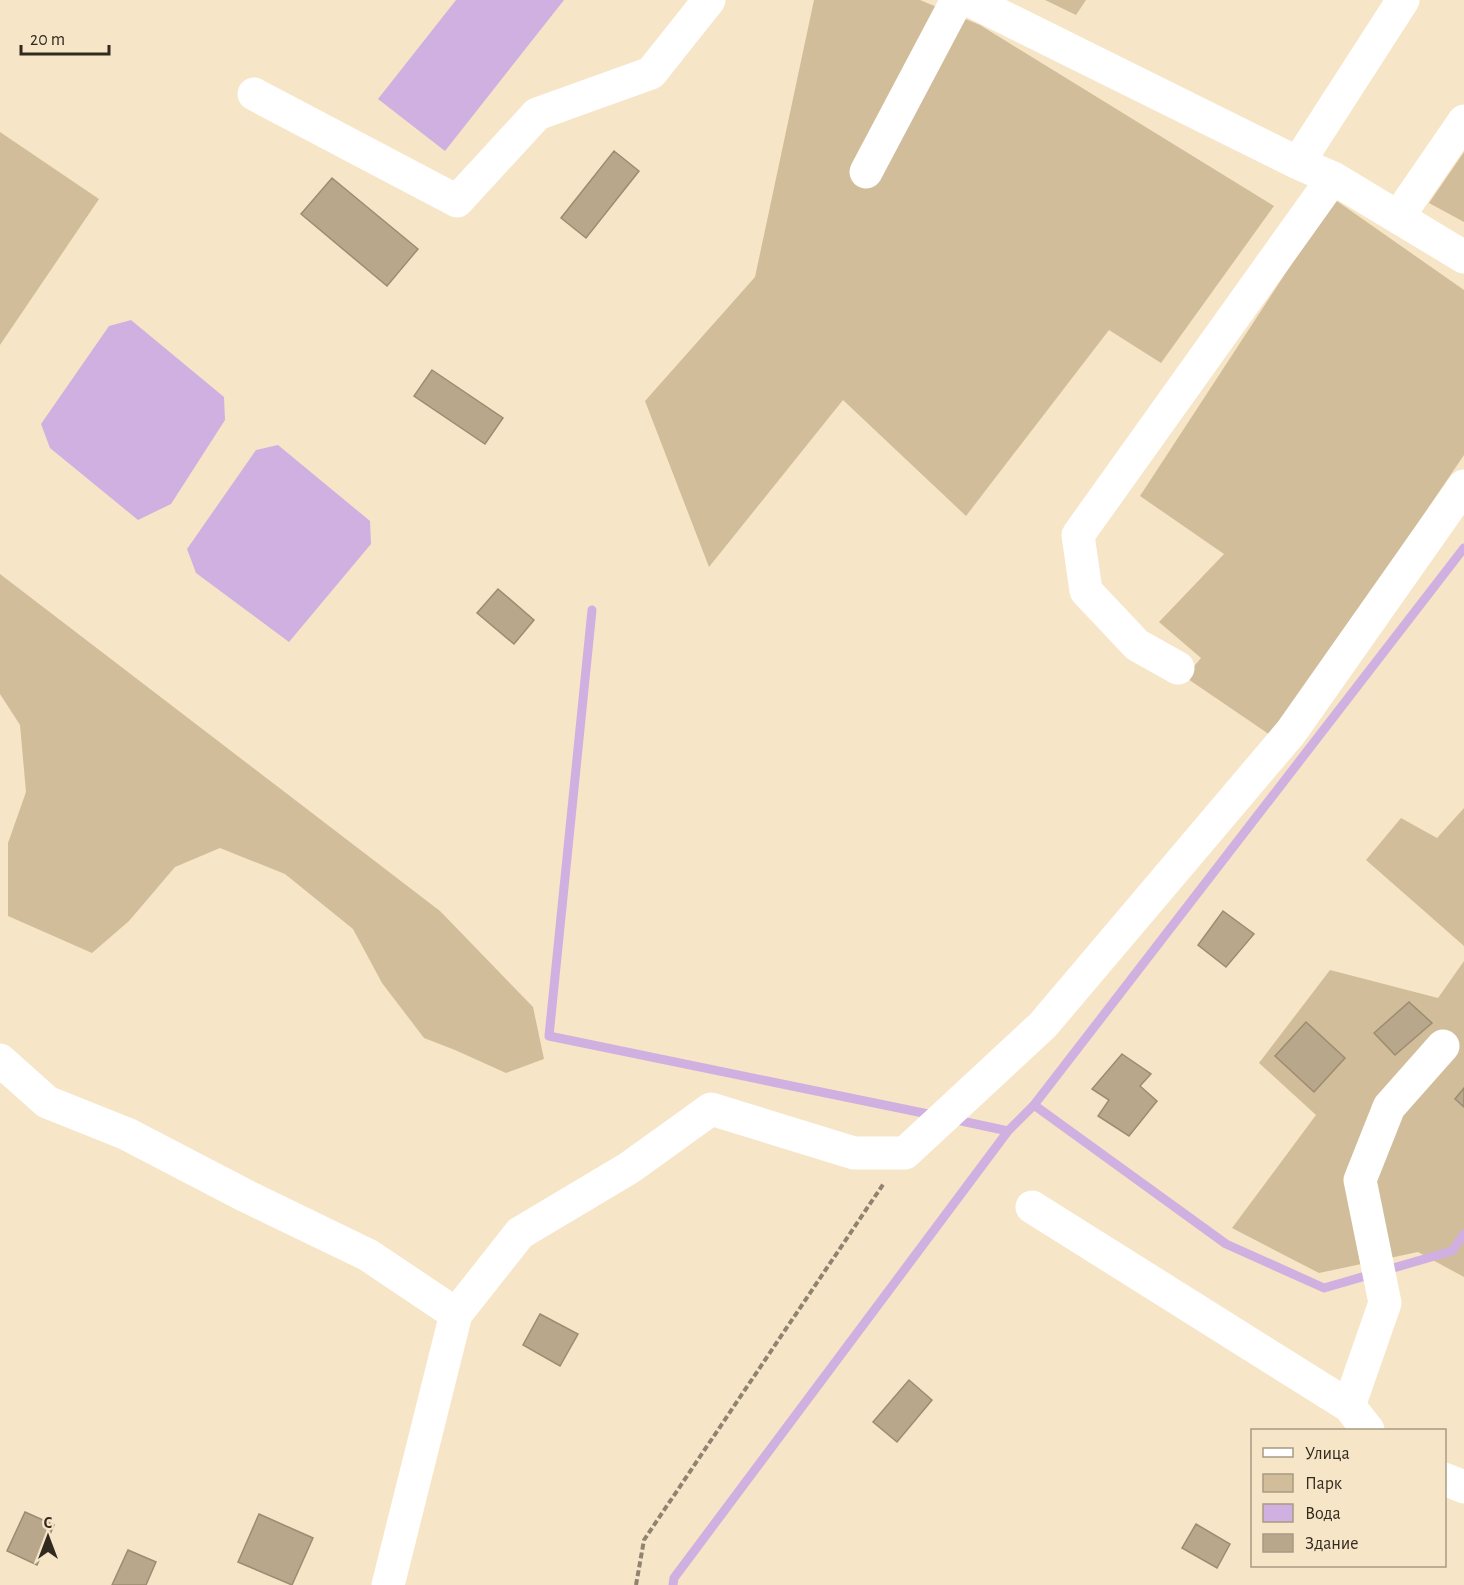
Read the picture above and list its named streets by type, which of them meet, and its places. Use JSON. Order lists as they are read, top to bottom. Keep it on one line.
{"legend":["Улица","Парк","Вода","Здание"],"scale_bar":"20 m","north":"top"}
